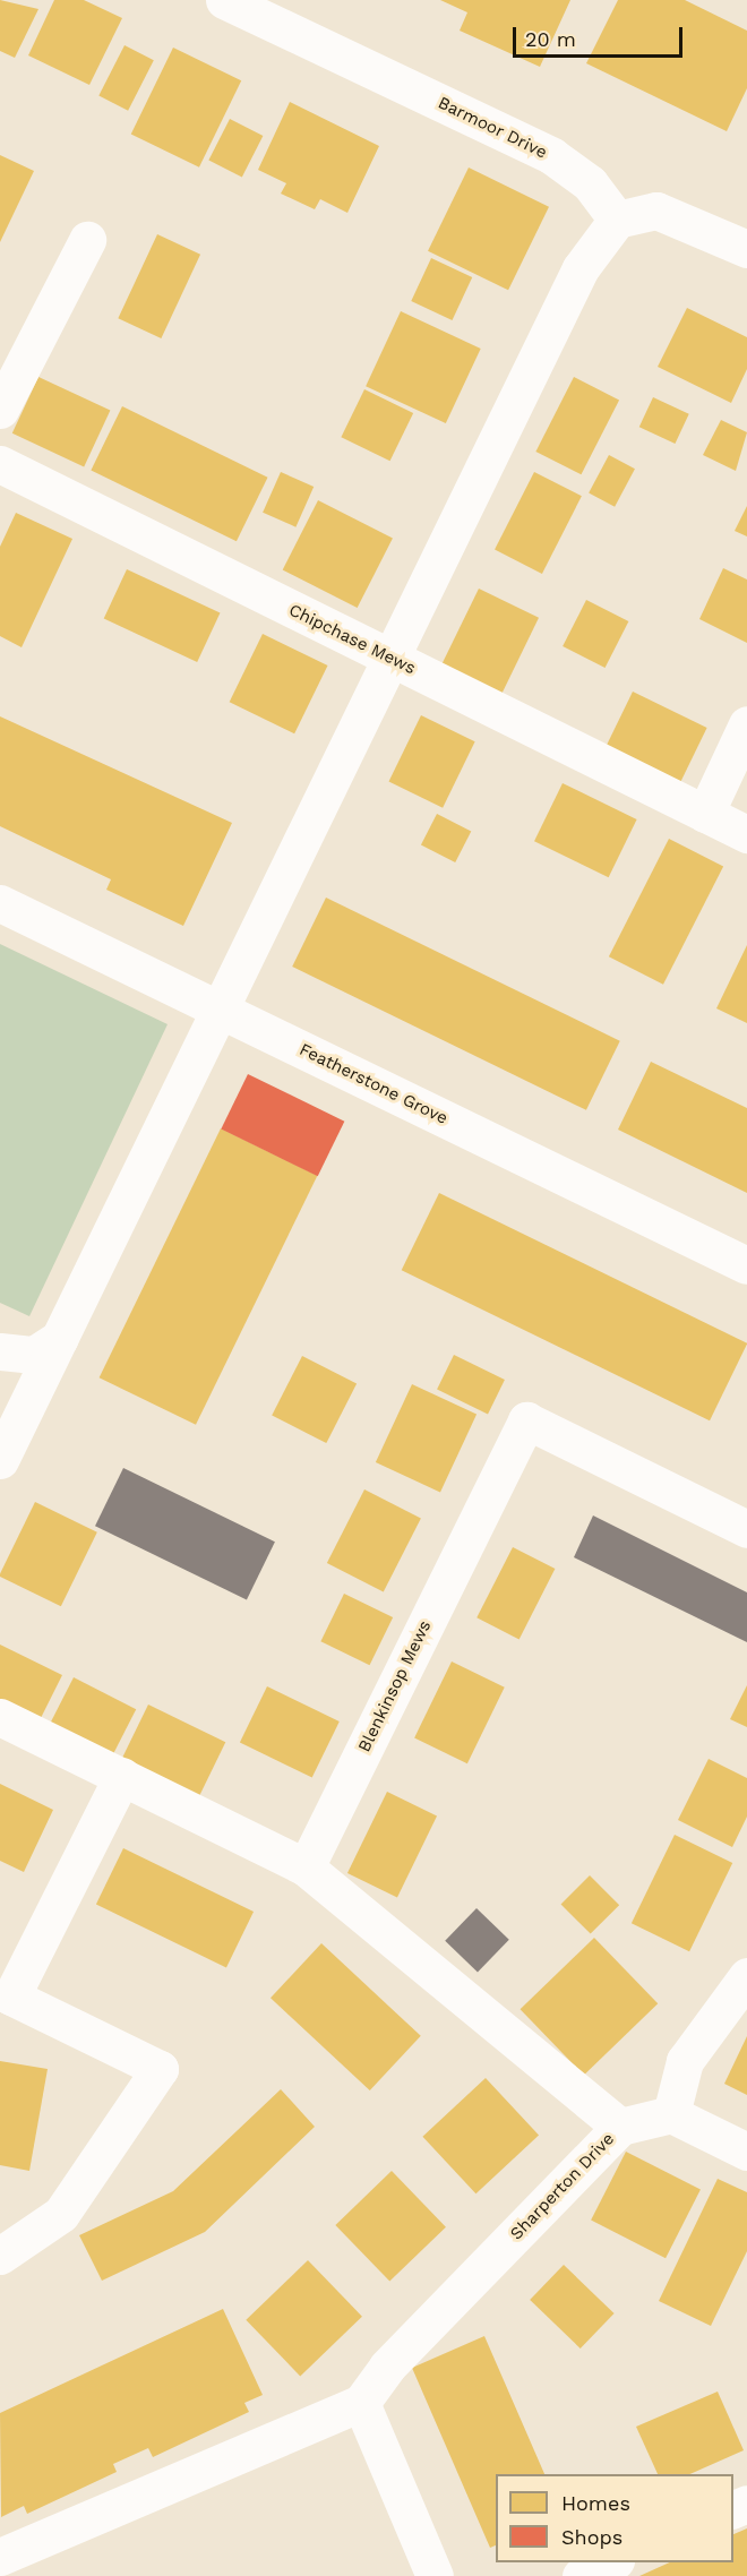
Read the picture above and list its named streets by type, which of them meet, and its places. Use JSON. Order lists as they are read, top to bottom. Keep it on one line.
{"streets":{"street":["Barmoor Drive","Chipchase Mews","Featherstone Grove","Blenkinsop Mews","Sharperton Drive"]},"legend":["Homes","Shops"],"scale_bar":"20 m"}
